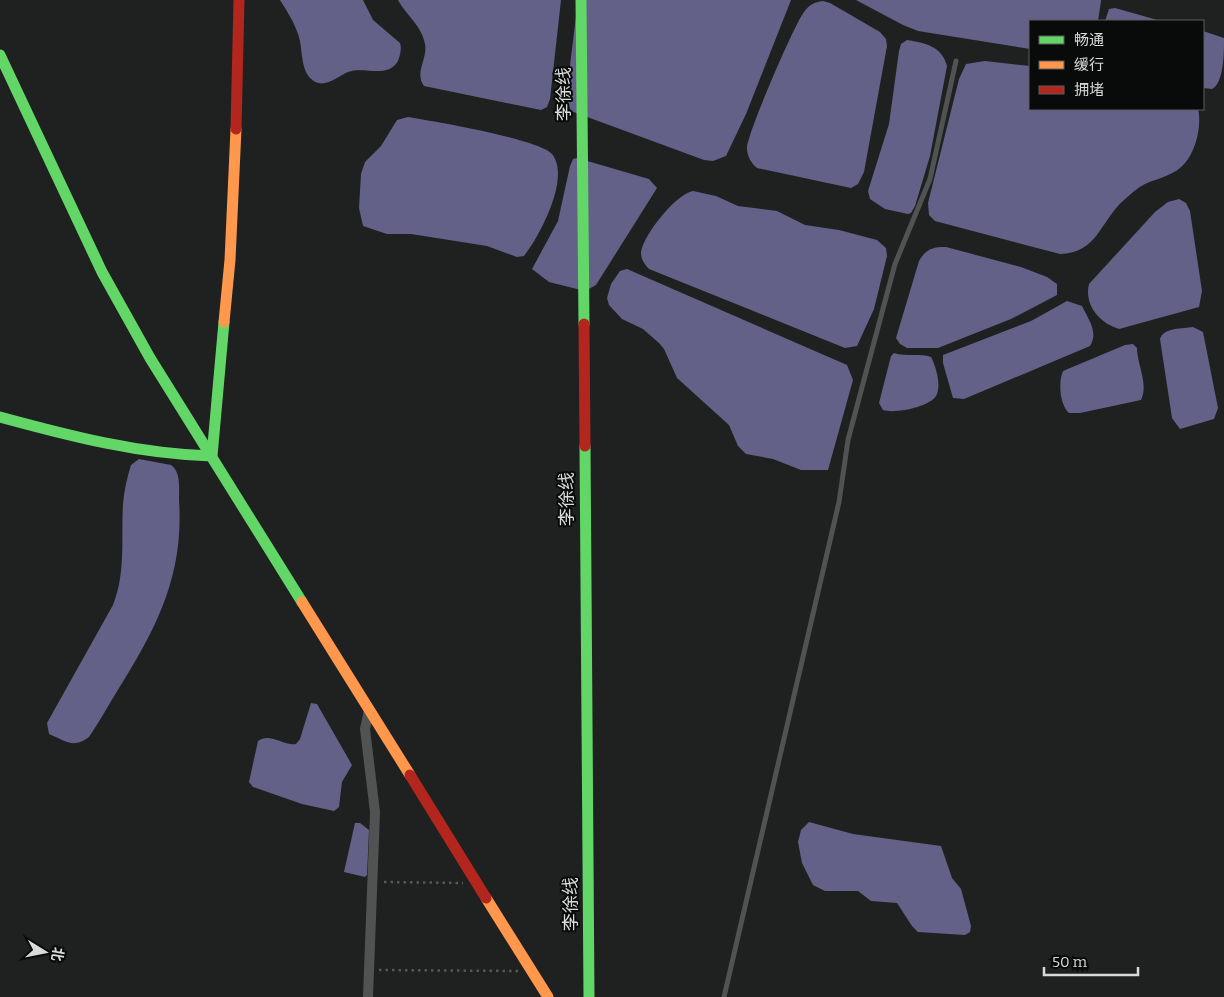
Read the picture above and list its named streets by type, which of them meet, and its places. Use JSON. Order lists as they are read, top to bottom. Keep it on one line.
{"streets":{"street":["李徐线"]},"legend":["畅通","缓行","拥堵"],"scale_bar":"50 m","north":"right"}
